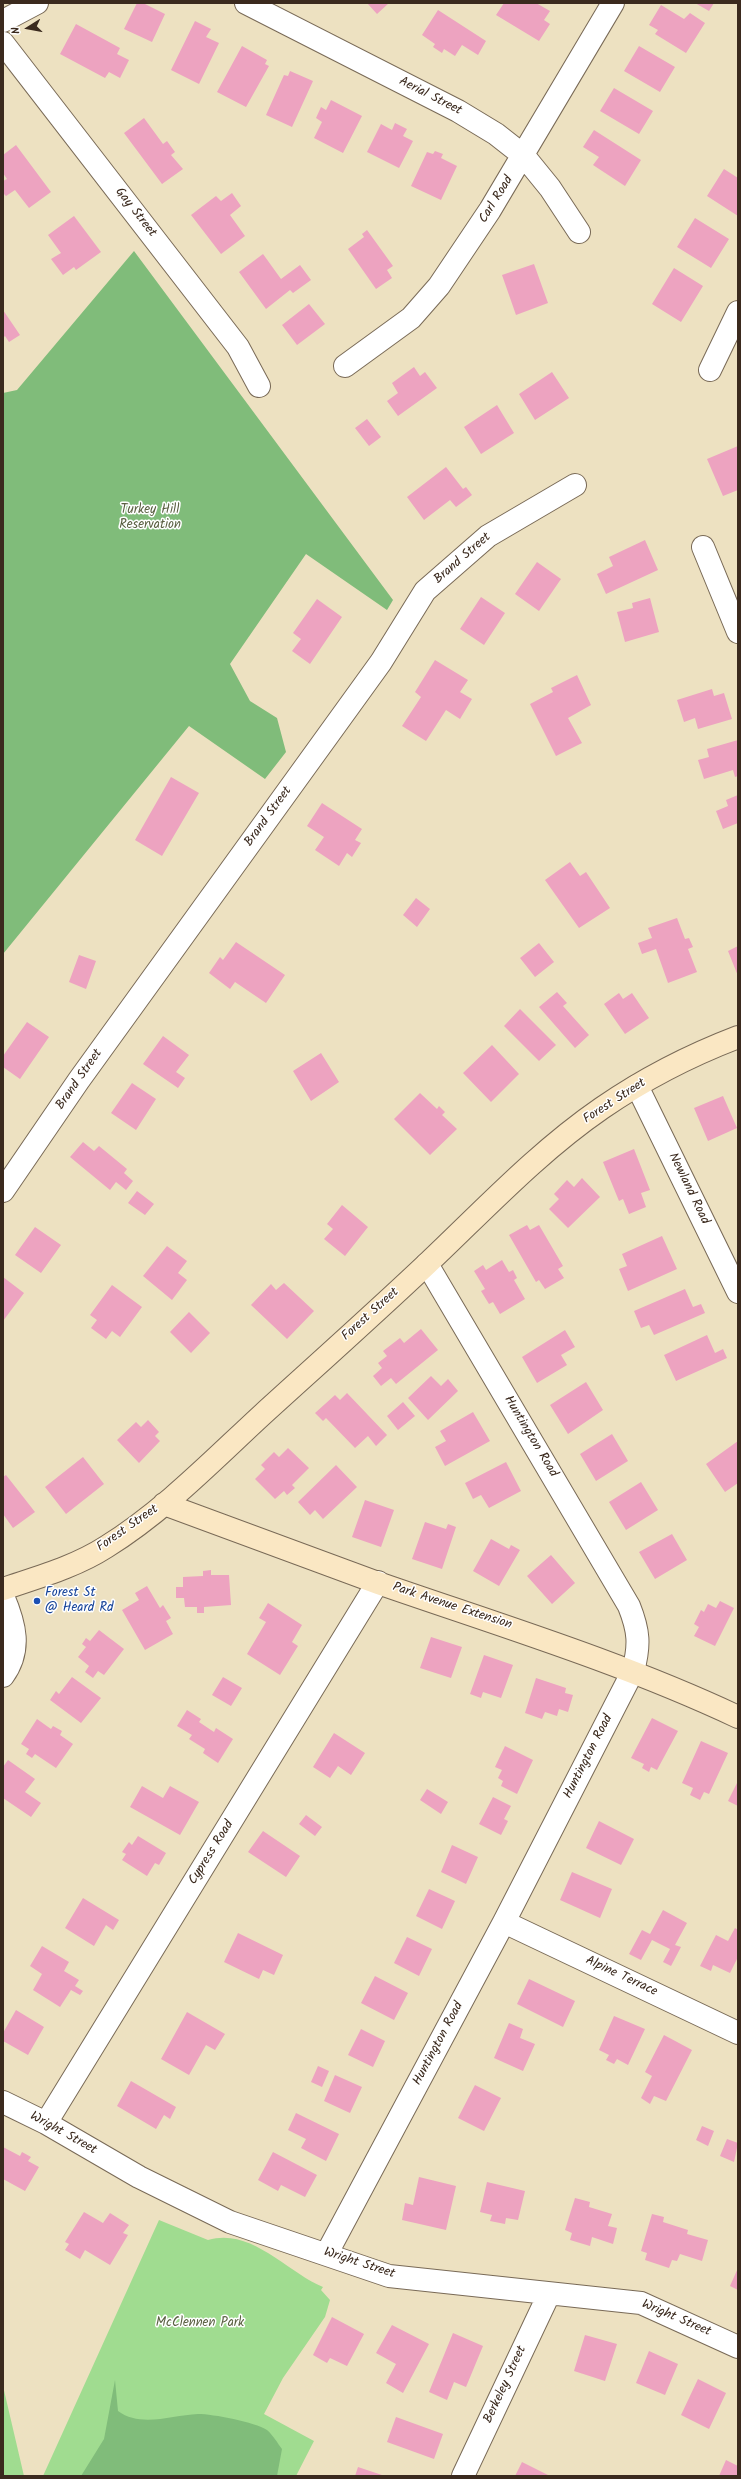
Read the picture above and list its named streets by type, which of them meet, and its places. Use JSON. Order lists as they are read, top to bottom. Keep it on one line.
{"streets":{"main road":["Forest Street","Park Avenue Extension"],"street":["Aerial Street","Carl Road","Gay Street","Brand Street","Newland Road","Huntington Road","Cypress Road","Alpine Terrace","Wright Street","Berkeley Street"]},"crossings":[["Aerial Street","Carl Road"],["Forest Street","Newland Road"],["Forest Street","Huntington Road"],["Forest Street","Park Avenue Extension"],["Huntington Road","Park Avenue Extension"],["Huntington Road","Alpine Terrace"],["Huntington Road","Wright Street"],["Park Avenue Extension","Cypress Road"],["Cypress Road","Wright Street"],["Wright Street","Berkeley Street"]],"parks":["Turkey Hill Reservation","McClennen Park"],"places":["Forest St @ Heard Rd"],"north":"left"}
